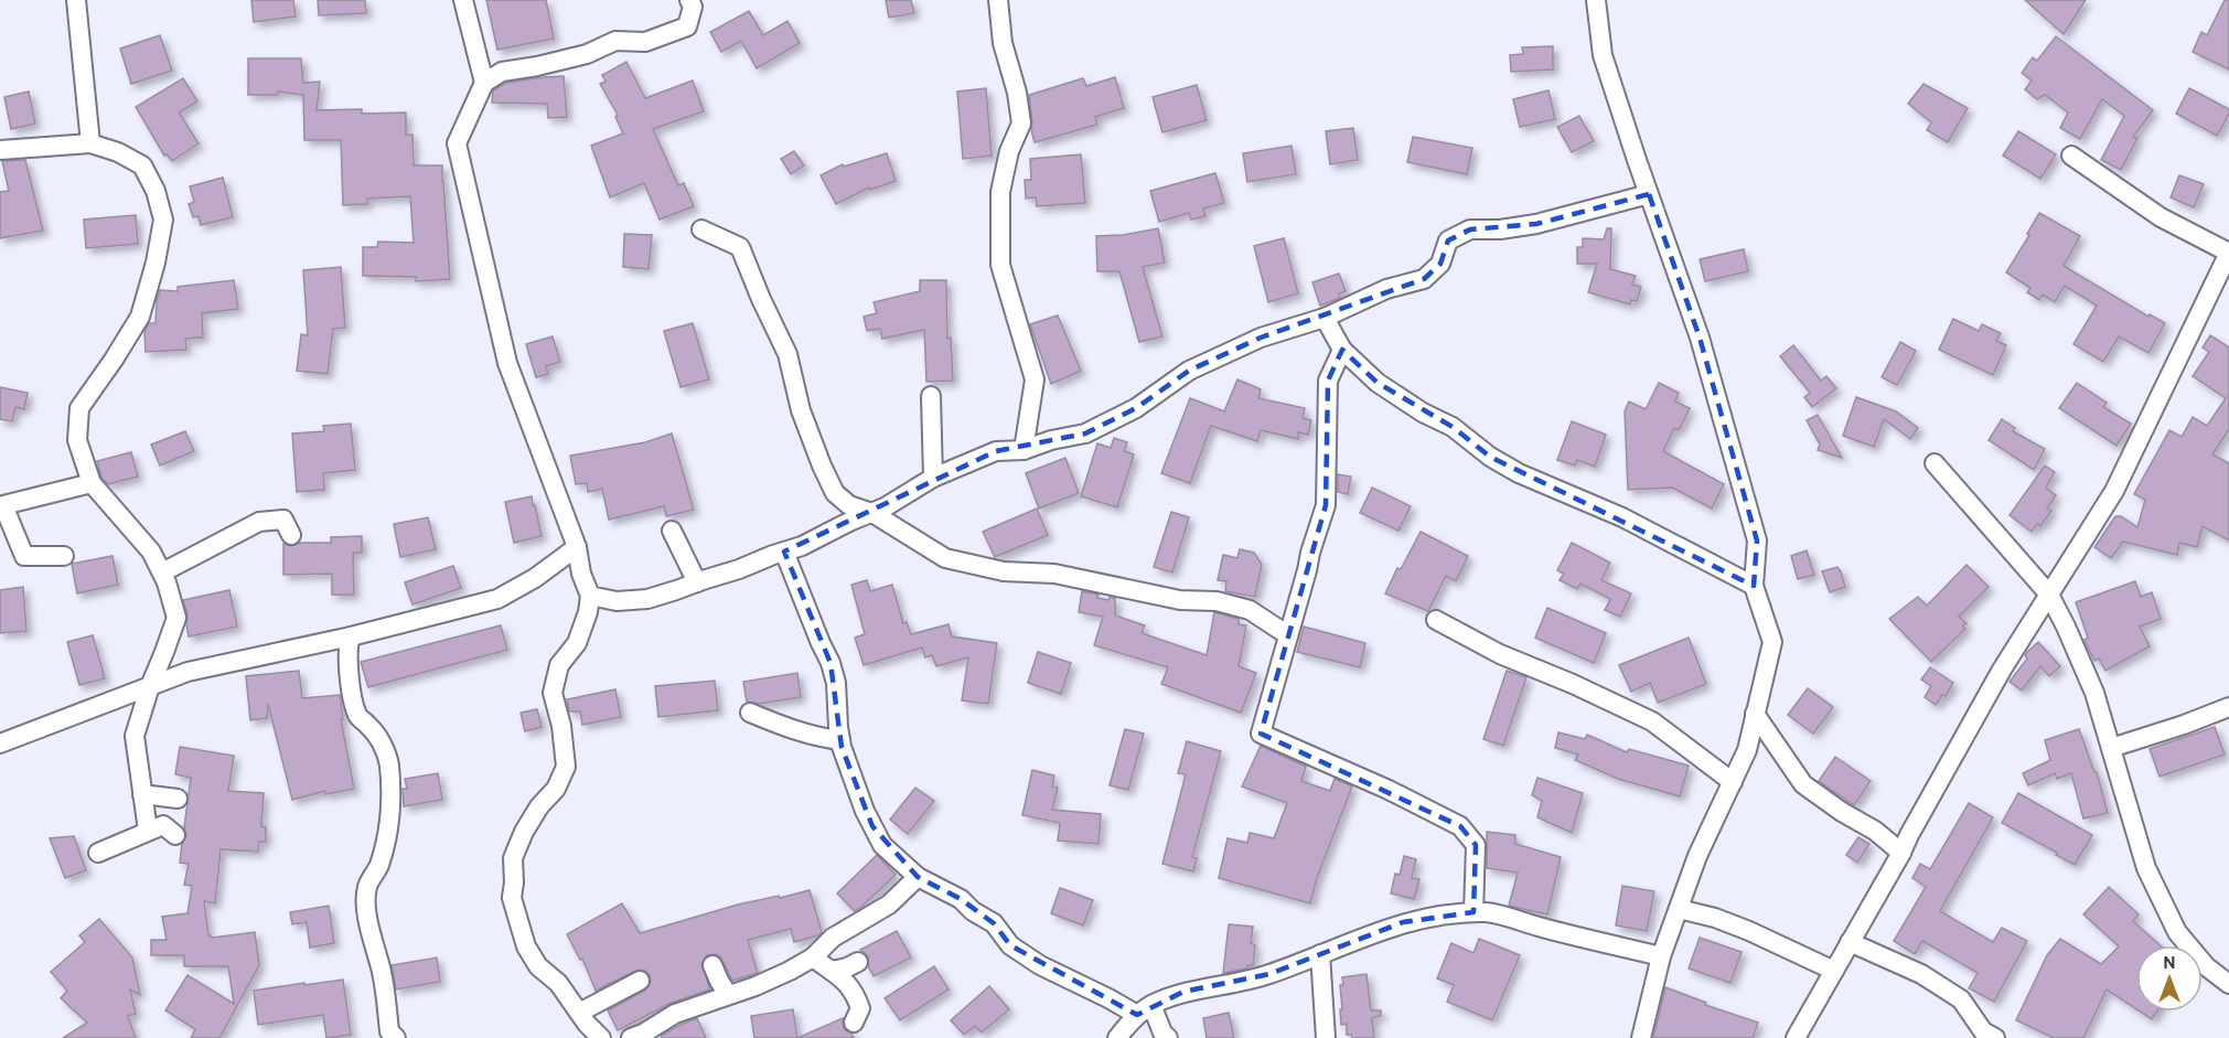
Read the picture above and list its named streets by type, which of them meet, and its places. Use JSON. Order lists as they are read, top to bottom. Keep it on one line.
{"north":"top"}
